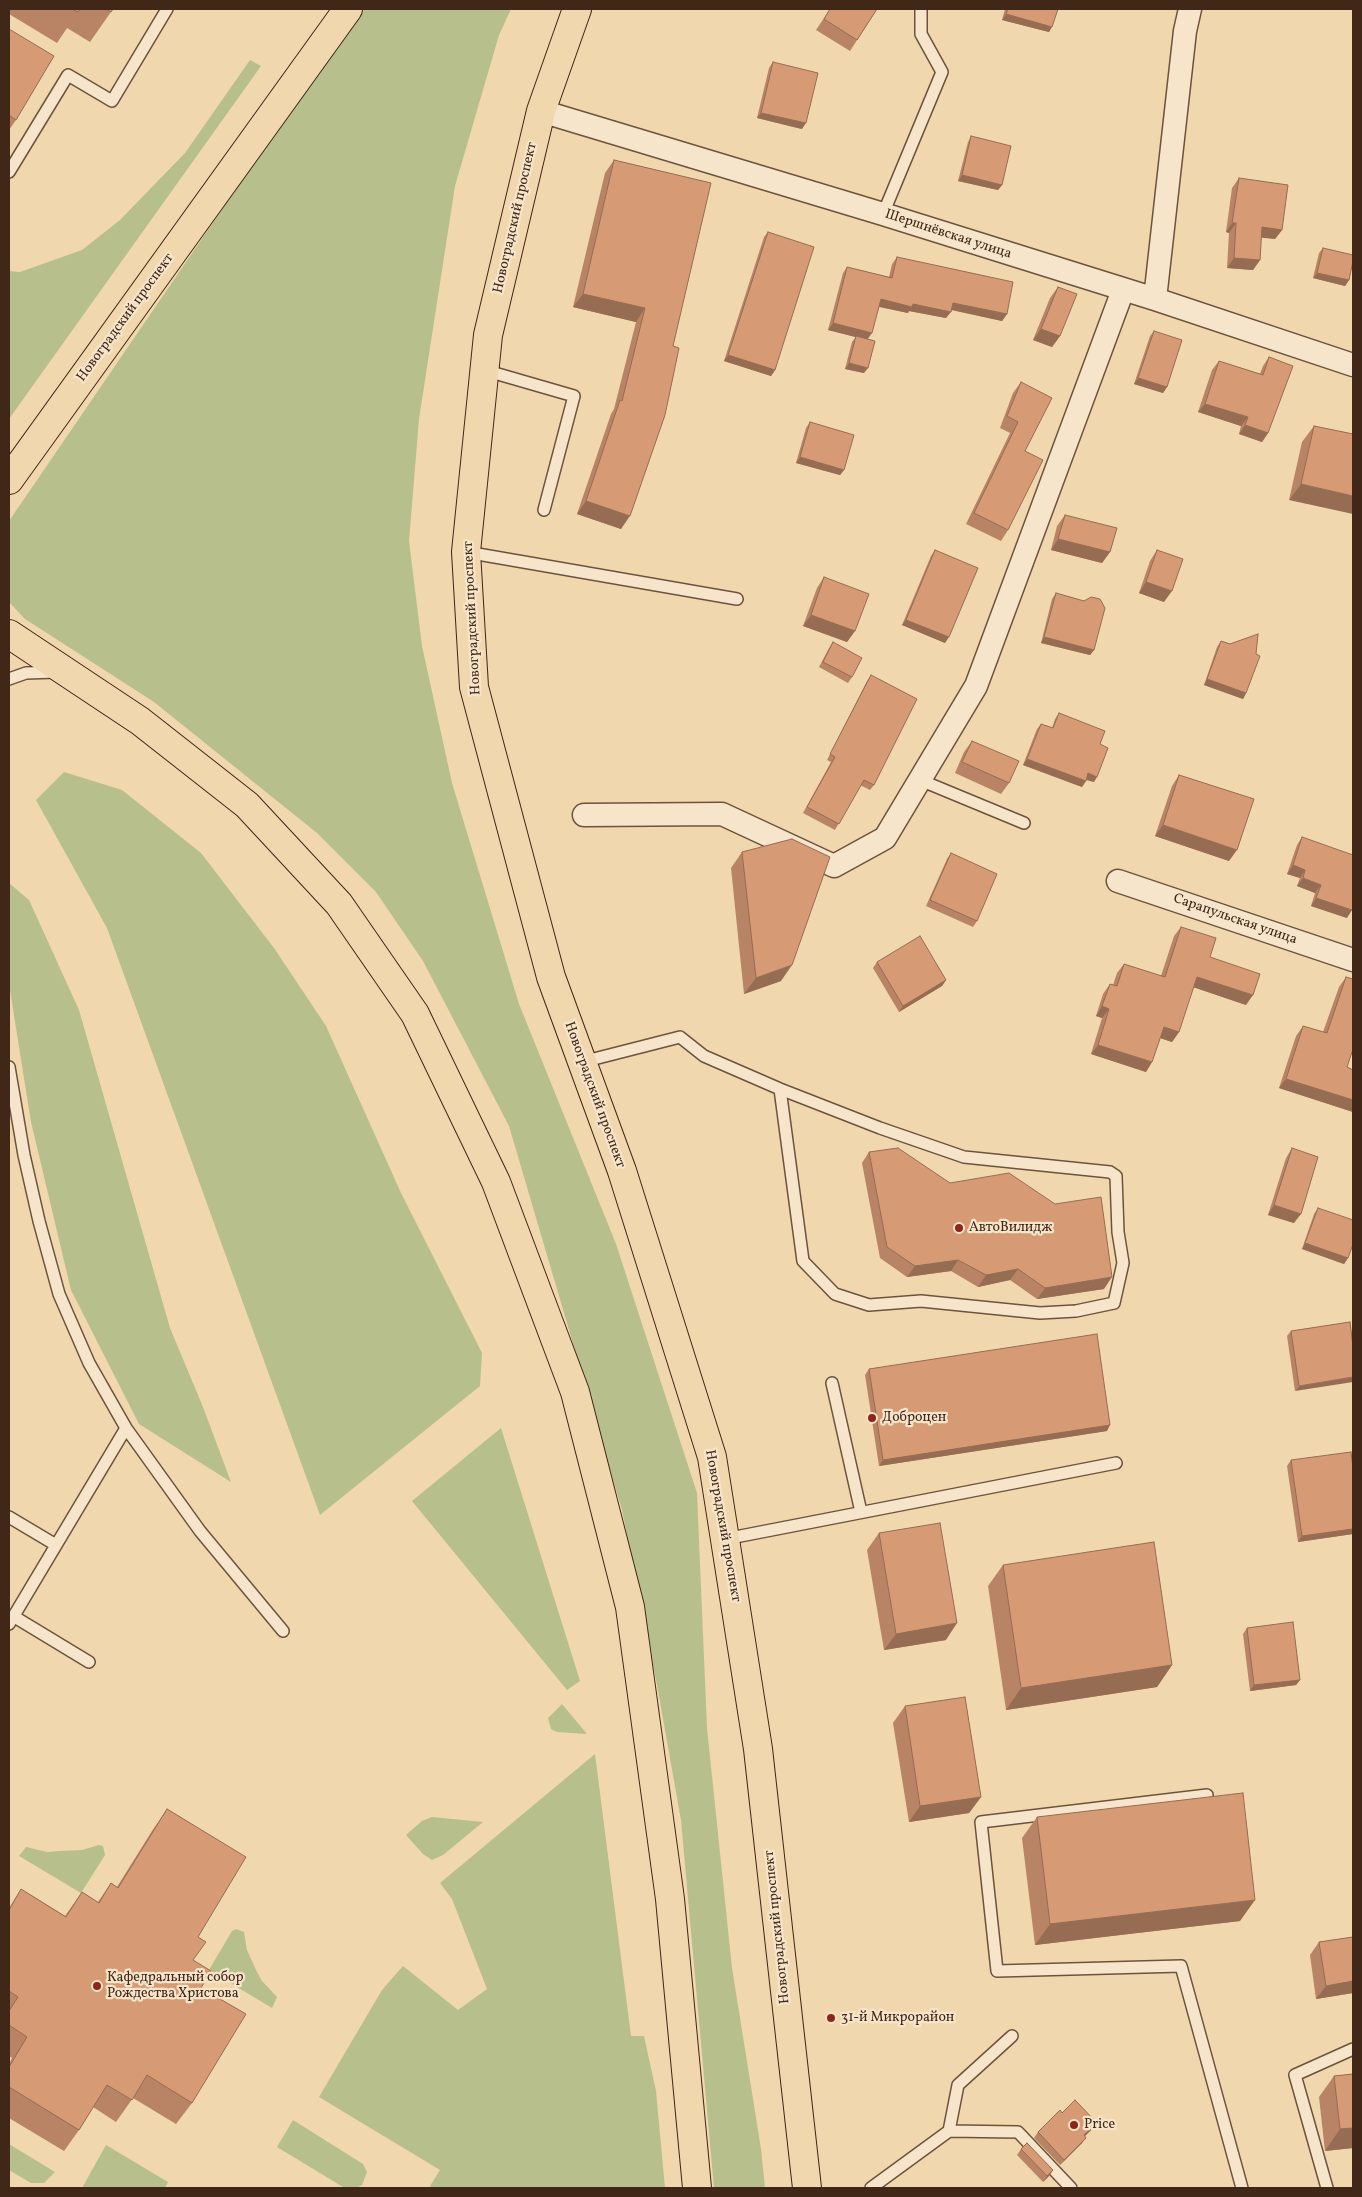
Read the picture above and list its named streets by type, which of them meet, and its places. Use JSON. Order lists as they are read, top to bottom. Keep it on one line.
{"streets":{"main road":["Новоградский проспект"],"street":["Шершнёвская улица","Сарапульская улица"]},"crossings":[["Новоградский проспект","Шершнёвская улица"]],"places":["АвтоВилидж","Доброцен","Кафедральный собор Рождества Христова","31-й Микрорайон","Price"]}
